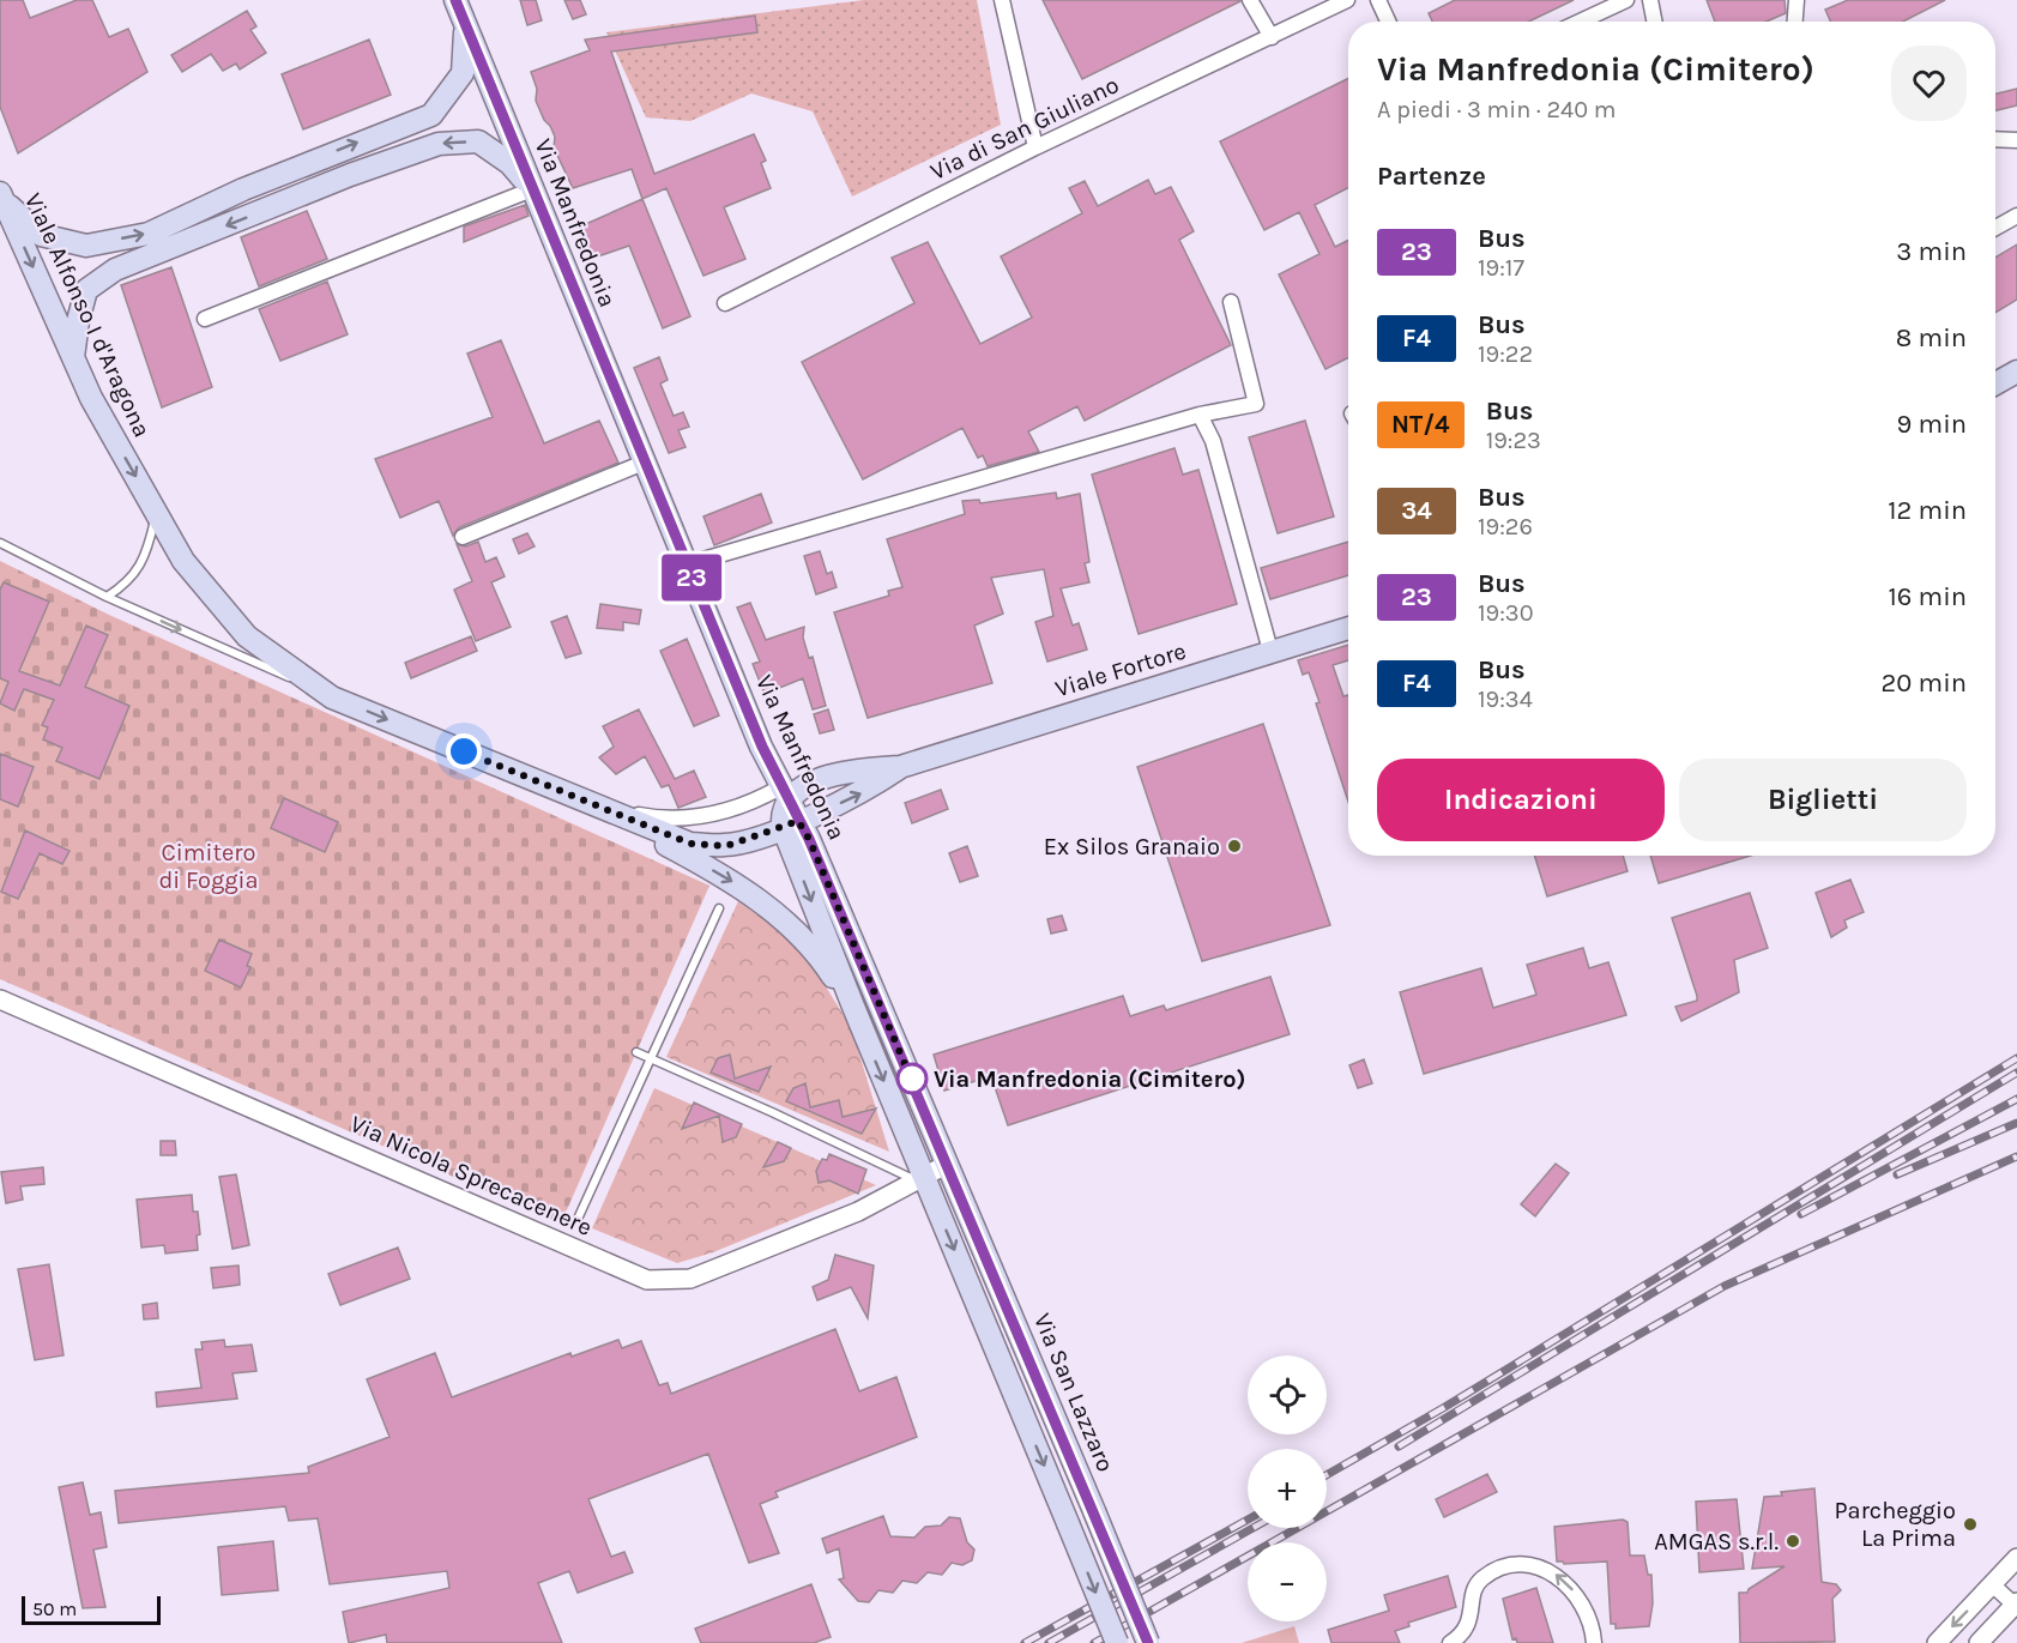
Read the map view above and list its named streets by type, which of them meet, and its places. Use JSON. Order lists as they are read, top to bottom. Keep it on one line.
{"streets":{"main road":["Via Manfredonia","Viale Alfonso I d'Aragona","Viale Fortore","Via San Lazzaro"],"street":["Via di San Giuliano","Via Nicola Sprecacenere"]},"crossings":[["Via Manfredonia","Viale Alfonso I d'Aragona"],["Via Manfredonia","Viale Fortore"],["Via Manfredonia","Via Nicola Sprecacenere"],["Via Manfredonia","Via San Lazzaro"],["Viale Alfonso I d'Aragona","Viale Fortore"]],"one_way":["Viale Alfonso I d'Aragona"],"parks":["Cimitero di Foggia"],"places":["Ex Silos Granaio","Via Manfredonia (Cimitero)","Parcheggio La Prima","AMGAS s.r.l."],"lines":["bus line 23"],"scale_bar":"50 m","page":{"on_map":"23","heading":[["Via Manfredonia (Cimitero)","A piedi · 3 min · 240 m"],"Partenze"],"list":[{"mark":"23","name":"Bus","note":"19:17","value":"3 min"},{"mark":"F4","name":"Bus","note":"19:22","value":"8 min"},{"mark":"NT/4","name":"Bus","note":"19:23","value":"9 min"},{"mark":"34","name":"Bus","note":"19:26","value":"12 min"},{"mark":"23","name":"Bus","note":"19:30","value":"16 min"},{"mark":"F4","name":"Bus","note":"19:34","value":"20 min"}],"buttons":["Indicazioni","Biglietti"],"map_buttons":["+","−"],"scale":"50 m"}}
